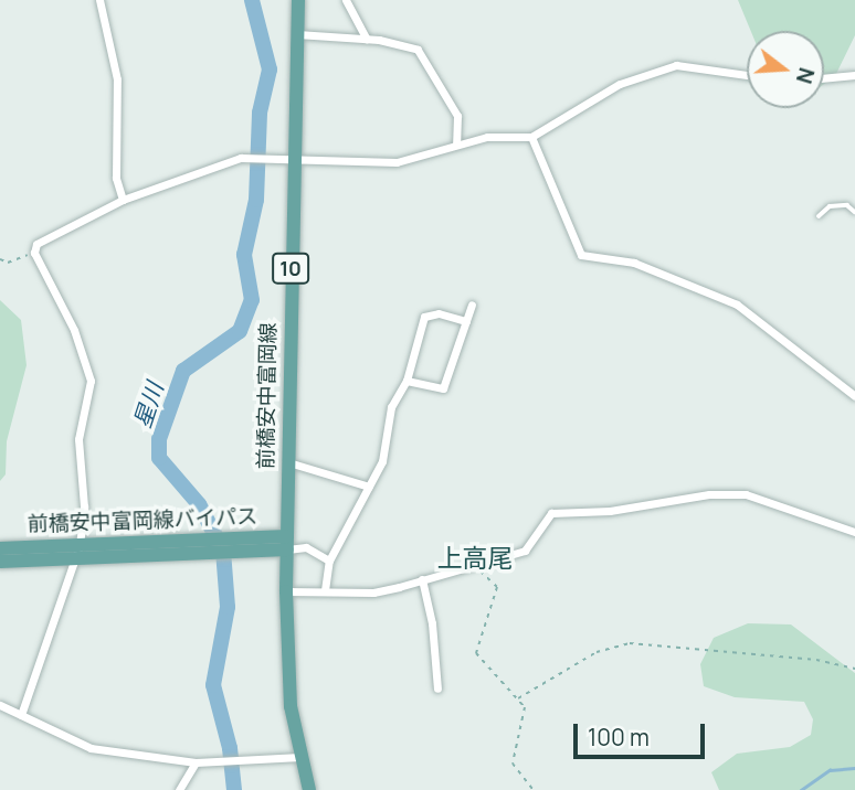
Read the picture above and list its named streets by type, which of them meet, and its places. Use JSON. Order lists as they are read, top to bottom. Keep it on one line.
{"streets":{"main road":["10","前橋安中富岡線","前橋安中富岡線バイパス"]},"crossings":[["前橋安中富岡線","前橋安中富岡線バイパス"]],"districts":["上高尾"],"water":["星川"],"scale_bar":"100 m","north":"right"}
